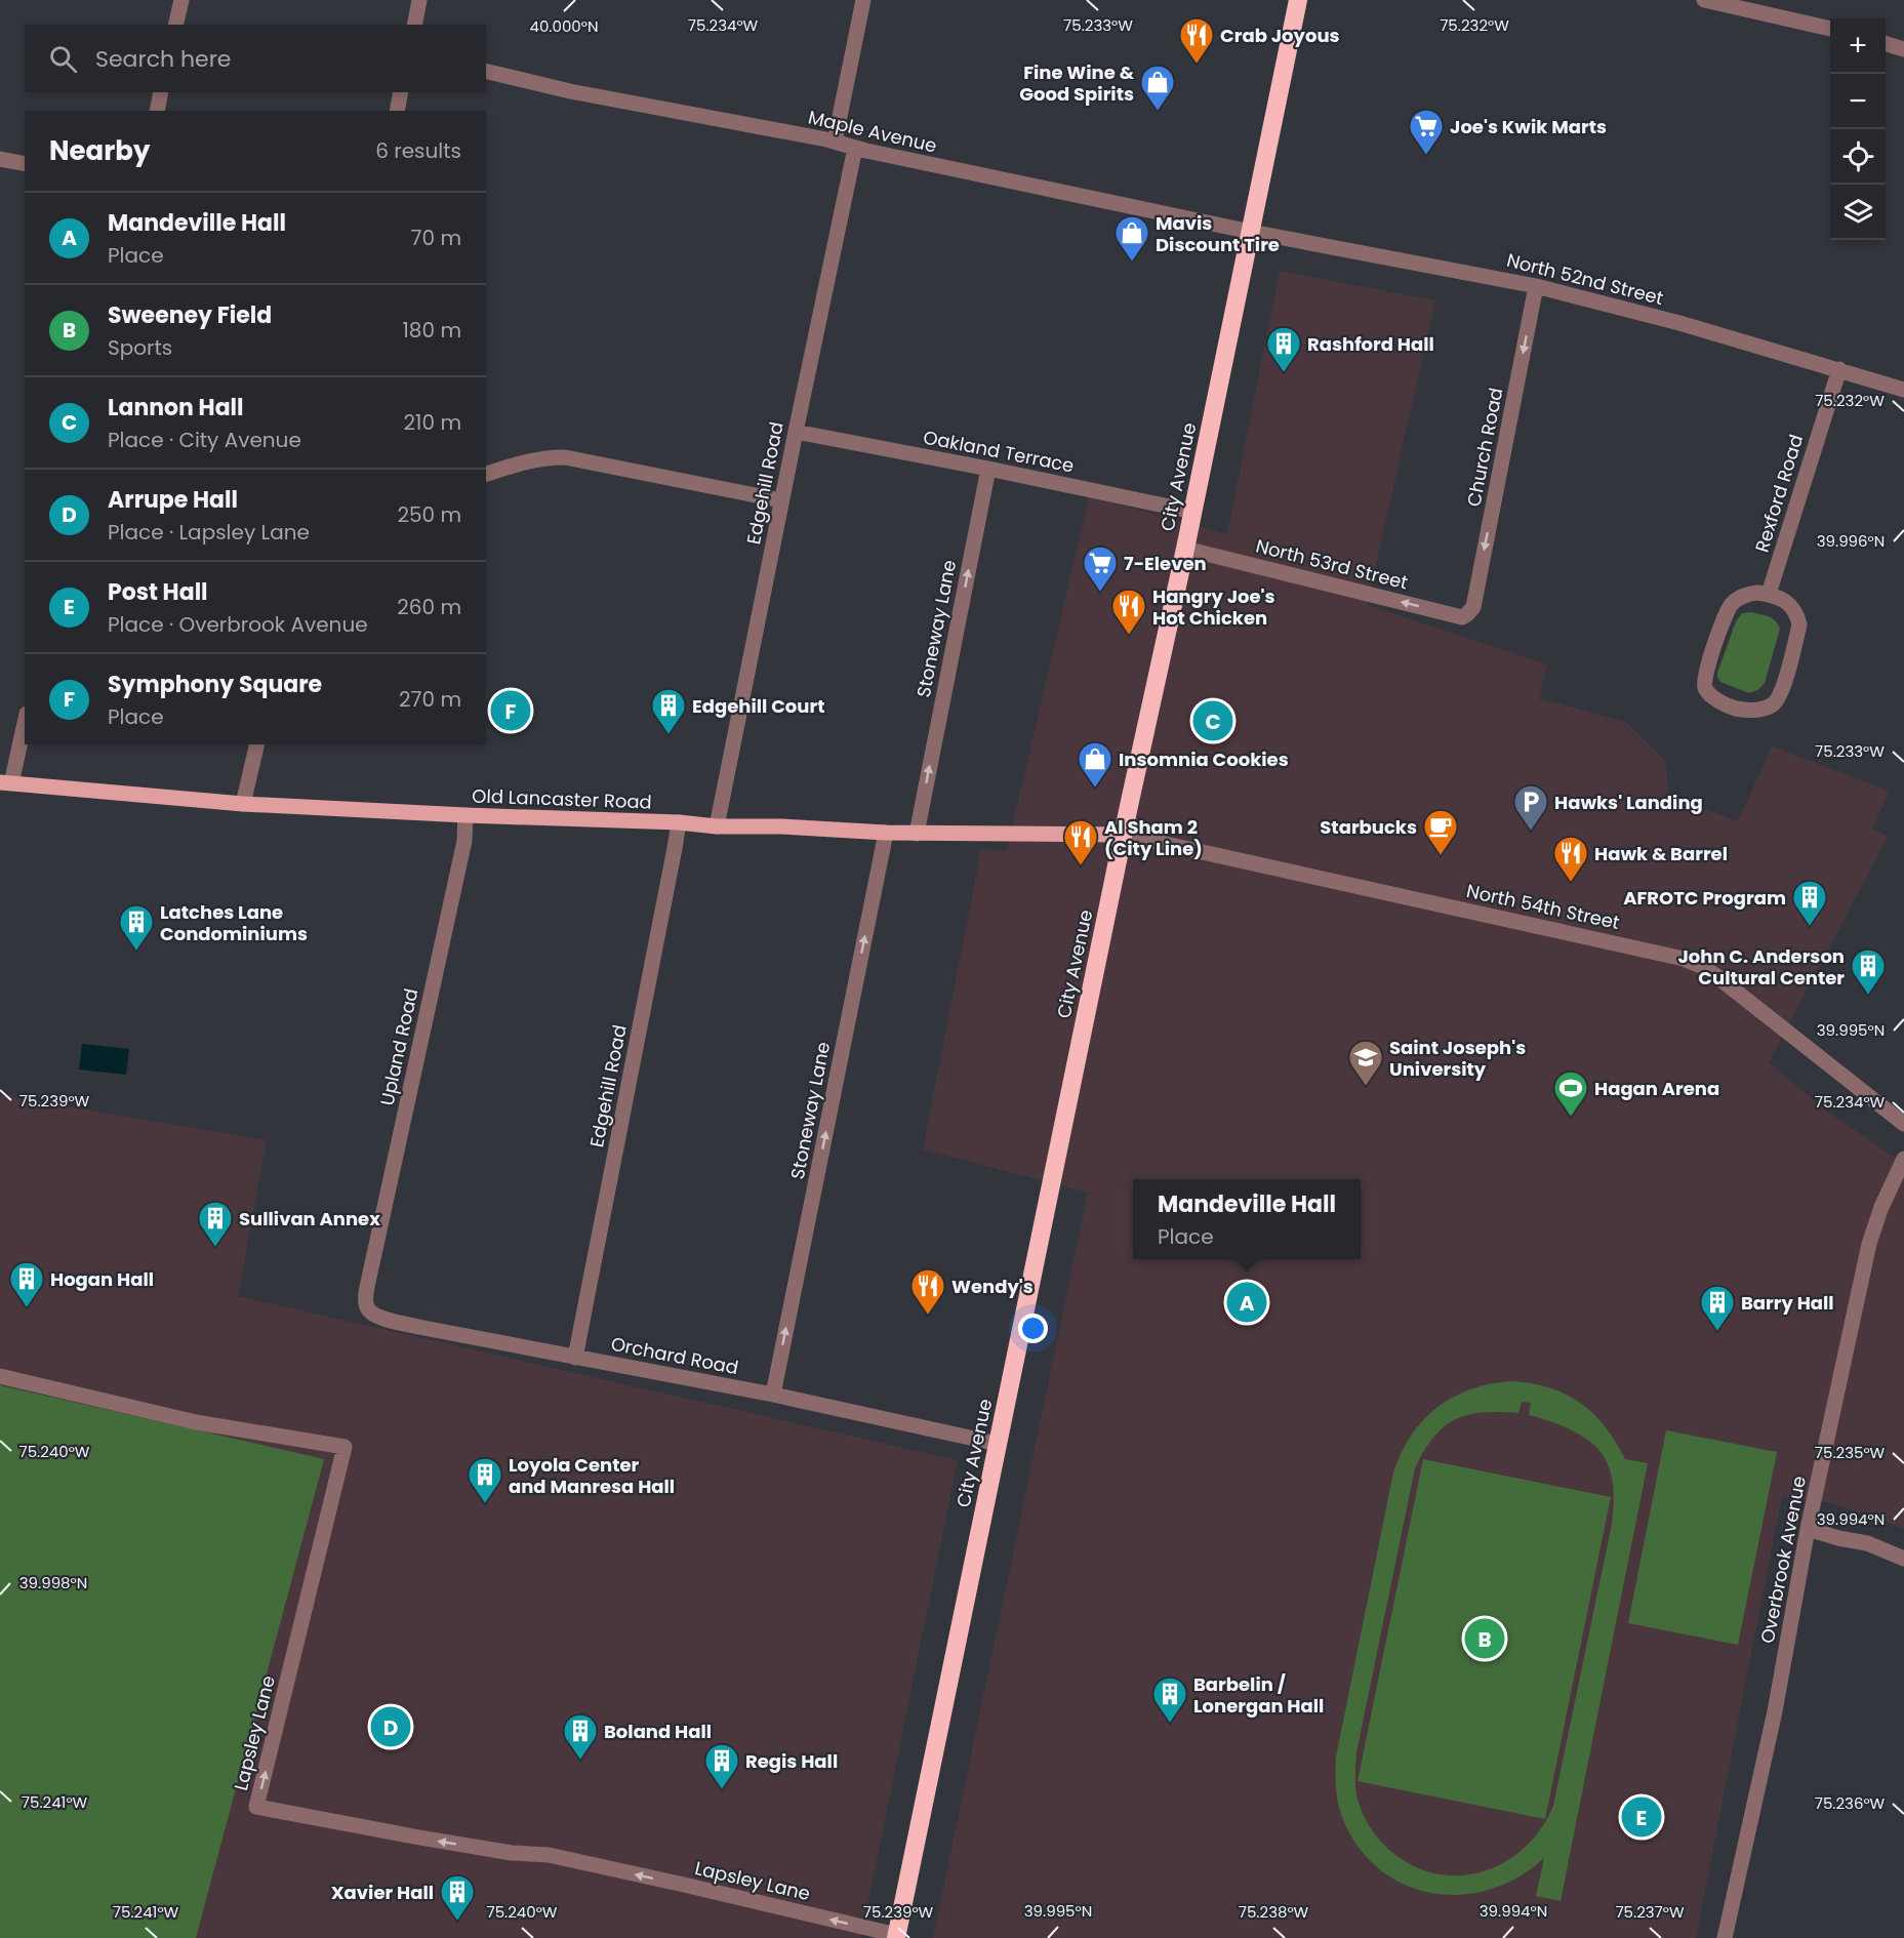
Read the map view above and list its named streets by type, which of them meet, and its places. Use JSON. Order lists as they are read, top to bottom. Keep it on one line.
{"streets":{"highway":["City Avenue"],"main road":["Old Lancaster Road"],"street":["Maple Avenue","North 52nd Street","Church Road","Oakland Terrace","Edgehill Road","Rexford Road","North 53rd Street","Stoneway Lane","North 54th Street","Upland Road","Orchard Road","Overbrook Avenue","Lapsley Lane"]},"crossings":[["Maple Avenue","North 52nd Street"],["Maple Avenue","City Avenue"],["Maple Avenue","Edgehill Road"],["North 52nd Street","Church Road"],["North 52nd Street","City Avenue"],["North 52nd Street","Rexford Road"],["Church Road","North 53rd Street"],["Oakland Terrace","City Avenue"],["Oakland Terrace","Edgehill Road"],["Oakland Terrace","Stoneway Lane"],["City Avenue","North 53rd Street"],["City Avenue","Old Lancaster Road"],["City Avenue","North 54th Street"],["City Avenue","Orchard Road"],["City Avenue","Lapsley Lane"],["Edgehill Road","Old Lancaster Road"],["Edgehill Road","Orchard Road"],["Stoneway Lane","Old Lancaster Road"],["Stoneway Lane","Orchard Road"],["Old Lancaster Road","North 54th Street"],["Old Lancaster Road","Upland Road"],["Upland Road","Orchard Road"]],"one_way":["Church Road","North 53rd Street","Stoneway Lane"],"places":{"restaurant":["Crab Joyous","Hangry Joe's Hot Chicken","Al Sham 2 (City Line)","Hawk & Barrel","Wendy's"],"shop":["Fine Wine & Good Spirits","Mavis Discount Tire","Insomnia Cookies"],"supermarket":["Joe's Kwik Marts","7-Eleven"],"building":["Rashford Hall","Edgehill Court","AFROTC Program","Latches Lane Condominiums","John C. Anderson Cultural Center","Sullivan Annex","Hogan Hall","Barry Hall","Loyola Center and Manresa Hall","Barbelin / Lonergan Hall","Boland Hall","Regis Hall","Xavier Hall"],"parking":["Hawks' Landing"],"cafe":["Starbucks"],"school or university":["Saint Joseph's University"],"sports":["Hagan Arena"]},"page":{"map_buttons":["+","−"],"search":"Search here","heading":["Nearby","6 results"],"list":[{"mark":"A","name":"Mandeville Hall","note":"Place","value":"70 m"},{"mark":"B","name":"Sweeney Field","note":"Sports","value":"180 m"},{"mark":"C","name":"Lannon Hall","note":"Place · City Avenue","value":"210 m"},{"mark":"D","name":"Arrupe Hall","note":"Place · Lapsley Lane","value":"250 m"},{"mark":"E","name":"Post Hall","note":"Place · Overbrook Avenue","value":"260 m"},{"mark":"F","name":"Symphony Square","note":"Place","value":"270 m"}],"pins":["F","C","A","B","D","E"],"popup":["Mandeville Hall","Place"]},"coordinates":["75.234°W","75.233°W","75.232°W","40.000°N","39.996°N","39.995°N","75.239°W","75.240°W","75.235°W","39.994°N","39.998°N","75.241°W","75.236°W","75.238°W","75.237°W"]}
